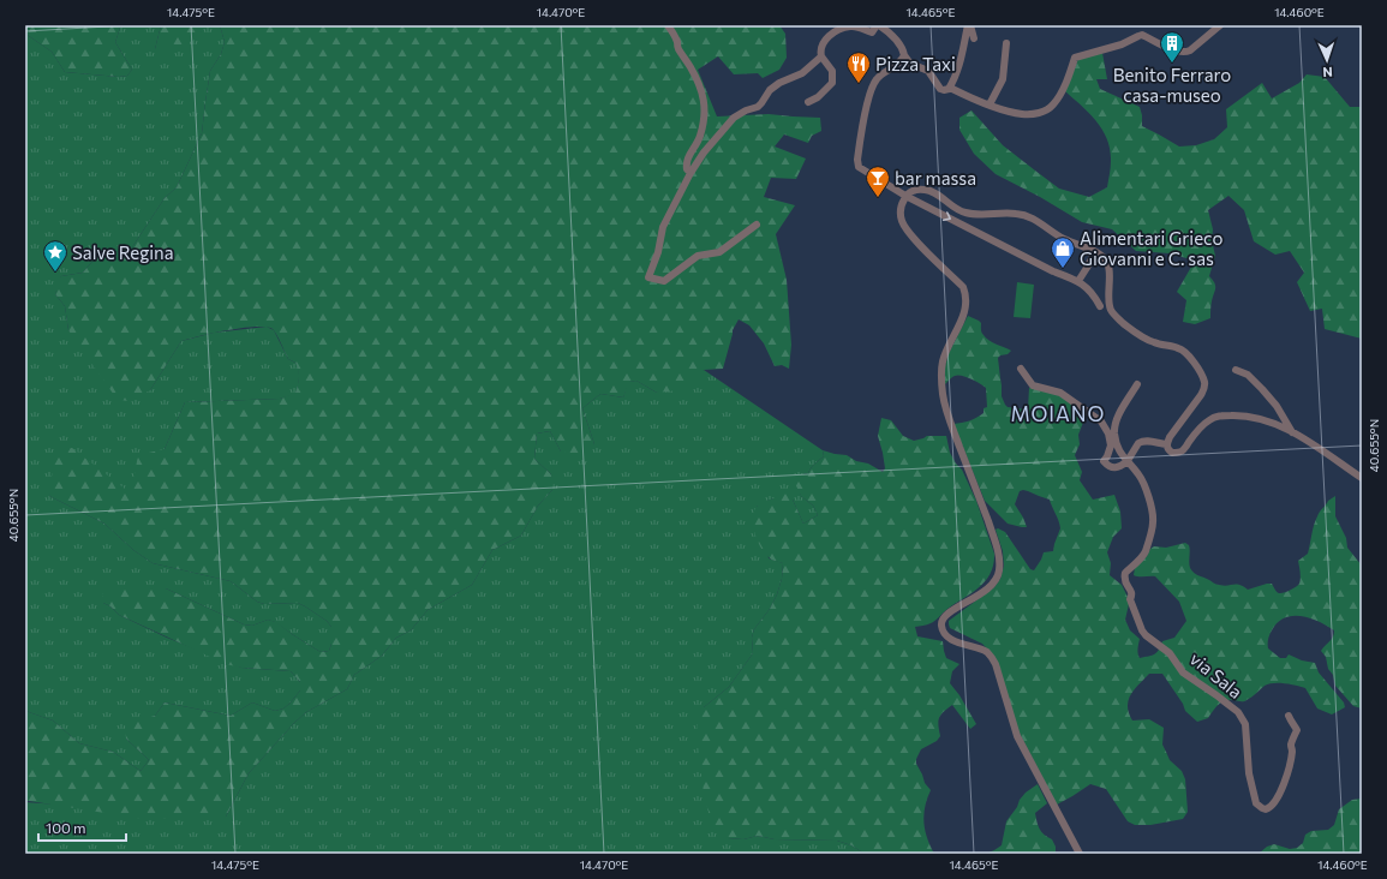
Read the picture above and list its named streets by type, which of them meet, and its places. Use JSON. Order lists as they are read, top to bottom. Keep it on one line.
{"streets":{"street":["via Sala"]},"districts":["MOIANO"],"places":{"building":["Benito Ferraro casa-museo"],"restaurant":["Pizza Taxi"],"bar":["bar massa"],"shop":["Alimentari Grieco Giovanni e C. sas"],"place":["Salve Regina"]},"scale_bar":"100 m","north":"bottom","coordinates":["14.475°E","14.470°E","14.465°E","14.460°E","40.655°N"]}
